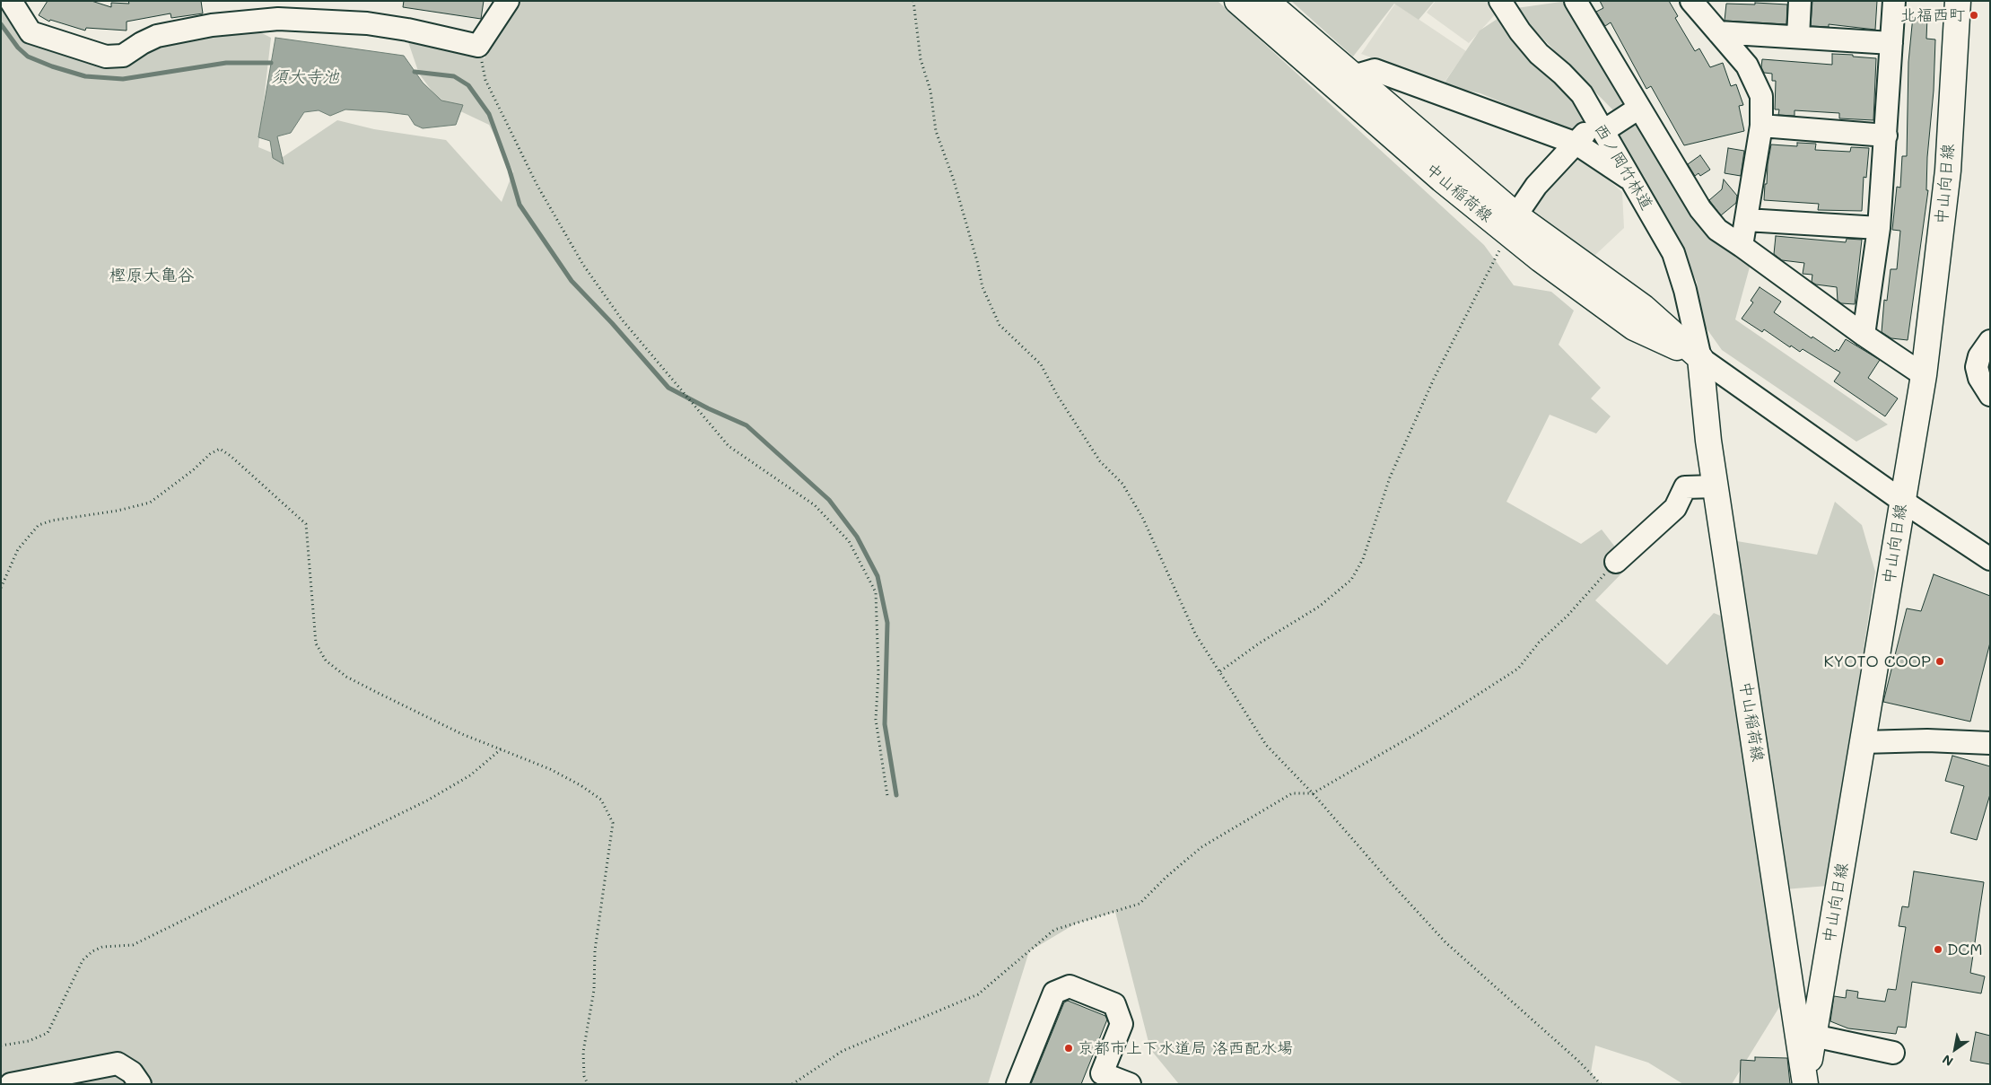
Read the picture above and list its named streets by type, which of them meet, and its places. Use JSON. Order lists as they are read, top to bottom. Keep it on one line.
{"streets":{"main road":["中山向日線","中山稲荷線"],"street":["西ノ岡竹林道"]},"crossings":[["西ノ岡竹林道","中山稲荷線"],["中山向日線","中山稲荷線"]],"districts":["樫原大亀谷"],"water":["須大寺池"],"places":["北福西町","KYOTO COOP","DCM","京都市上下水道局 洛西配水場"],"north":"bottom left"}
